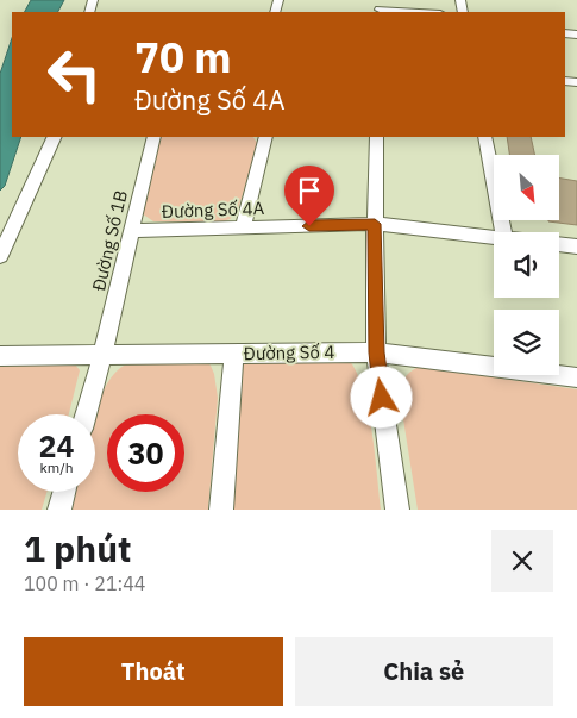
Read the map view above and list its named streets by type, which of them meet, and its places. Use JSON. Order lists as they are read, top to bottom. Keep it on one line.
{"streets":{"street":["Đường Số 4A","Đường Số 1B","Đường Số 4"]},"crossings":[["Đường Số 4A","Đường Số 1B"],["Đường Số 1B","Đường Số 4"]],"north":"bottom right","page":{"turn":["70 m","Đường Số 4A"],"speed":"24 km/h","limit":"30","heading":["1 phút","100 m · 21:44"],"buttons":["Thoát","Chia sẻ"]}}
